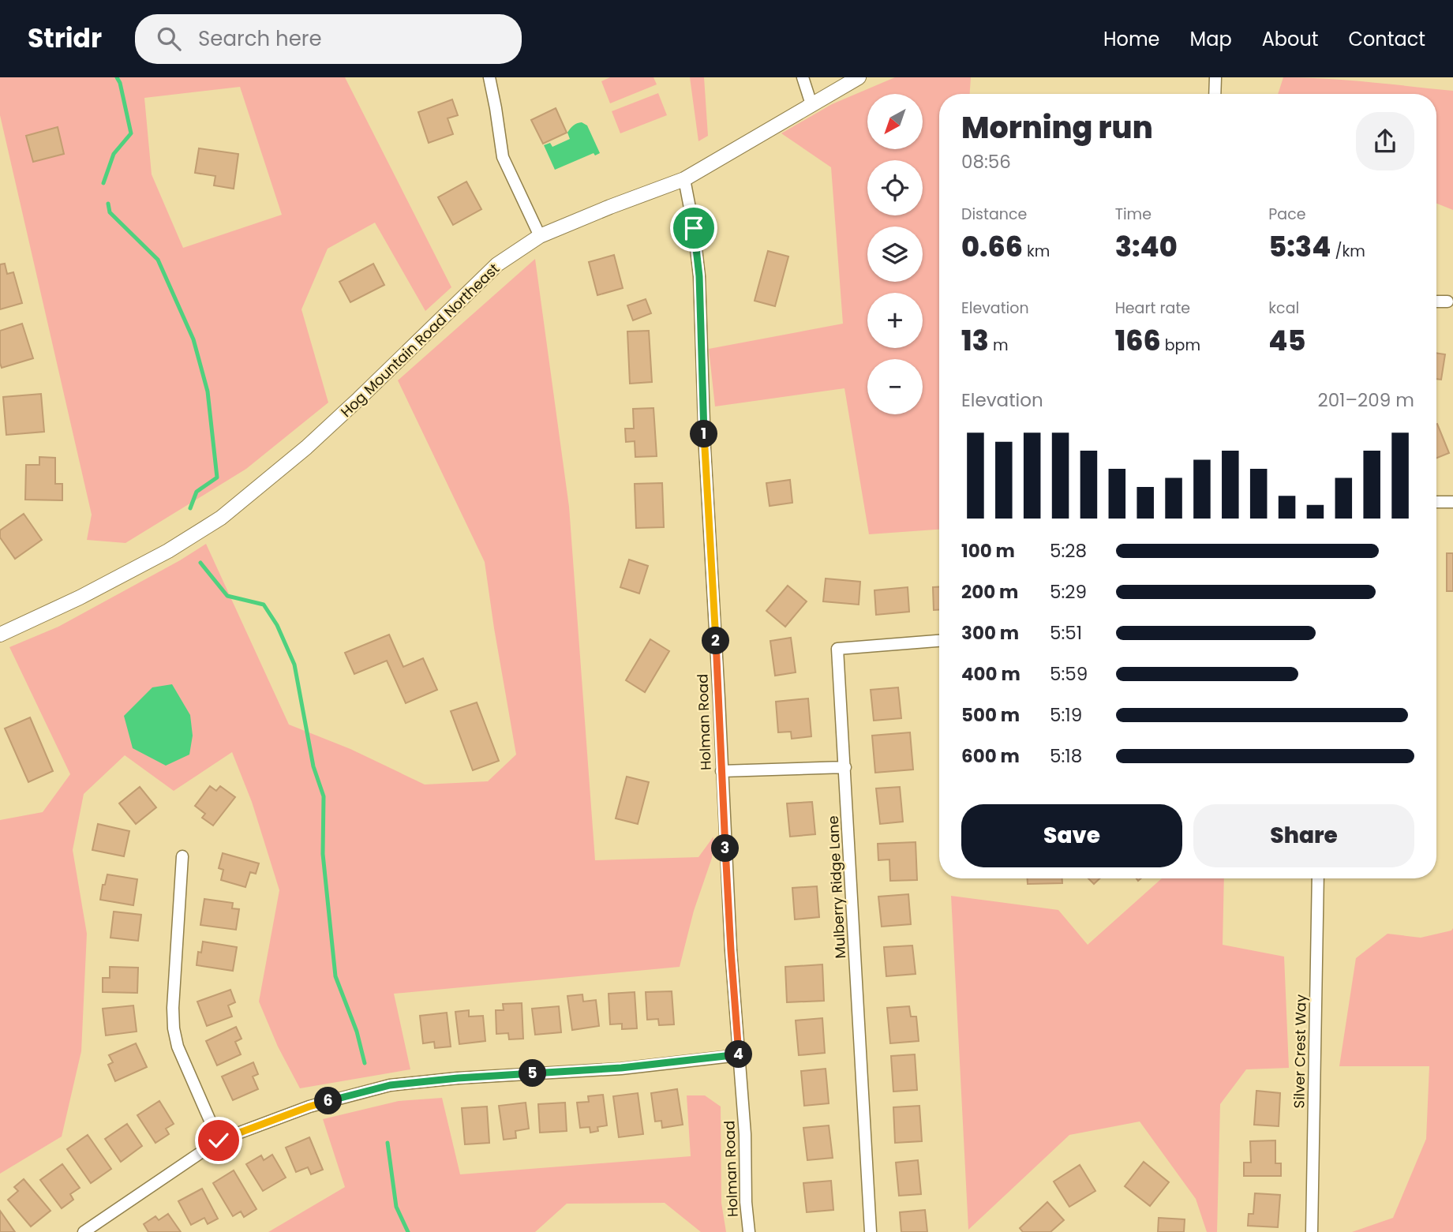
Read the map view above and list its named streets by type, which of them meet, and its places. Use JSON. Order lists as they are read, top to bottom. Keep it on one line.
{"streets":{"street":["Hog Mountain Road Northeast","Holman Road","Mulberry Ridge Lane","Silver Crest Way"]},"crossings":[["Hog Mountain Road Northeast","Holman Road"]],"north":"bottom left","page":{"header":"Stridr","search":"Search here","nav":["Home","Map","About","Contact"],"map_buttons":["+","−"],"heading":["Morning run","08:56"],"stats":[["Distance","0.66 km"],["Time","3:40"],["Pace","5:34 /km"],["Elevation","13 m"],["Heart rate","166 bpm"],["kcal","45"]],"chart":["Elevation","201–209 m"],"pins":["1","2","3","4","5","6"],"list":[{"name":"100 m","note":"5:28"},{"name":"200 m","note":"5:29"},{"name":"300 m","note":"5:51"},{"name":"400 m","note":"5:59"},{"name":"500 m","note":"5:19"},{"name":"600 m","note":"5:18"}],"buttons":["Save","Share"]}}
